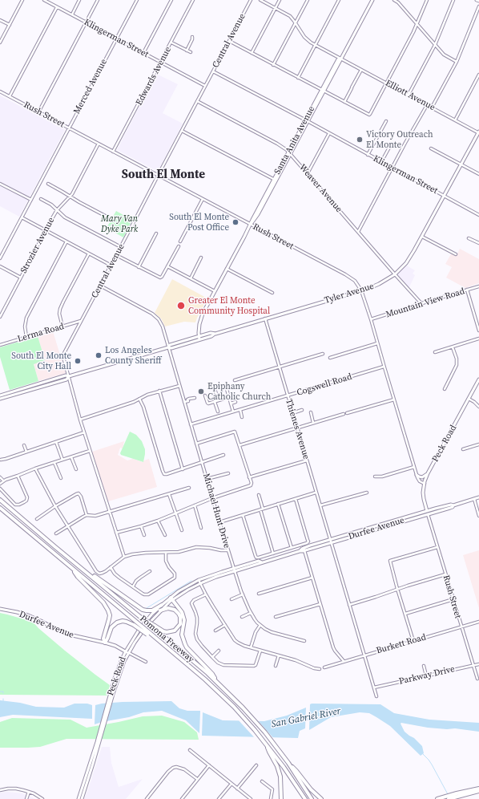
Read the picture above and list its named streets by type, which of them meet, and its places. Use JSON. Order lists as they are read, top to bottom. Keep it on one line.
{"streets":{"highway":["Pomona Freeway"],"main road":["Santa Anita Avenue","Tyler Avenue","Peck Road","Durfee Avenue"],"street":["Klingerman Street","Central Avenue","Edwards Avenue","Merced Avenue","Elliott Avenue","Rush Street","Weaver Avenue","Strozier Avenue","Mountain View Road","Lerma Road","Cogswell Road","Thienes Avenue","Michael Hunt Drive","Burkett Road","Parkway Drive"]},"crossings":[["Klingerman Street","Central Avenue"],["Klingerman Street","Edwards Avenue"],["Klingerman Street","Merced Avenue"],["Klingerman Street","Santa Anita Avenue"],["Klingerman Street","Tyler Avenue"],["Central Avenue","Rush Street"],["Central Avenue","Weaver Avenue"],["Central Avenue","Lerma Road"],["Central Avenue","Michael Hunt Drive"],["Edwards Avenue","Rush Street"],["Merced Avenue","Rush Street"],["Elliott Avenue","Santa Anita Avenue"],["Elliott Avenue","Tyler Avenue"],["Rush Street","Santa Anita Avenue"],["Rush Street","Strozier Avenue"],["Rush Street","Tyler Avenue"],["Rush Street","Mountain View Road"],["Rush Street","Cogswell Road"],["Rush Street","Peck Road"],["Rush Street","Durfee Avenue"],["Rush Street","Burkett Road"],["Rush Street","Parkway Drive"],["Santa Anita Avenue","Weaver Avenue"],["Santa Anita Avenue","Tyler Avenue"],["Weaver Avenue","Tyler Avenue"],["Weaver Avenue","Mountain View Road"],["Tyler Avenue","Thienes Avenue"],["Cogswell Road","Thienes Avenue"],["Cogswell Road","Michael Hunt Drive"],["Thienes Avenue","Durfee Avenue"],["Thienes Avenue","Burkett Road"],["Thienes Avenue","Parkway Drive"],["Peck Road","Michael Hunt Drive"],["Peck Road","Durfee Avenue"],["Michael Hunt Drive","Durfee Avenue"]],"districts":["South El Monte"],"water":["San Gabriel River"],"parks":["Mary Van Dyke Park"],"places":["Victory Outreach El Monte","South El Monte Post Office","Greater El Monte Community Hospital","Los Angeles County Sheriff","South El Monte City Hall","Epiphany Catholic Church"]}
